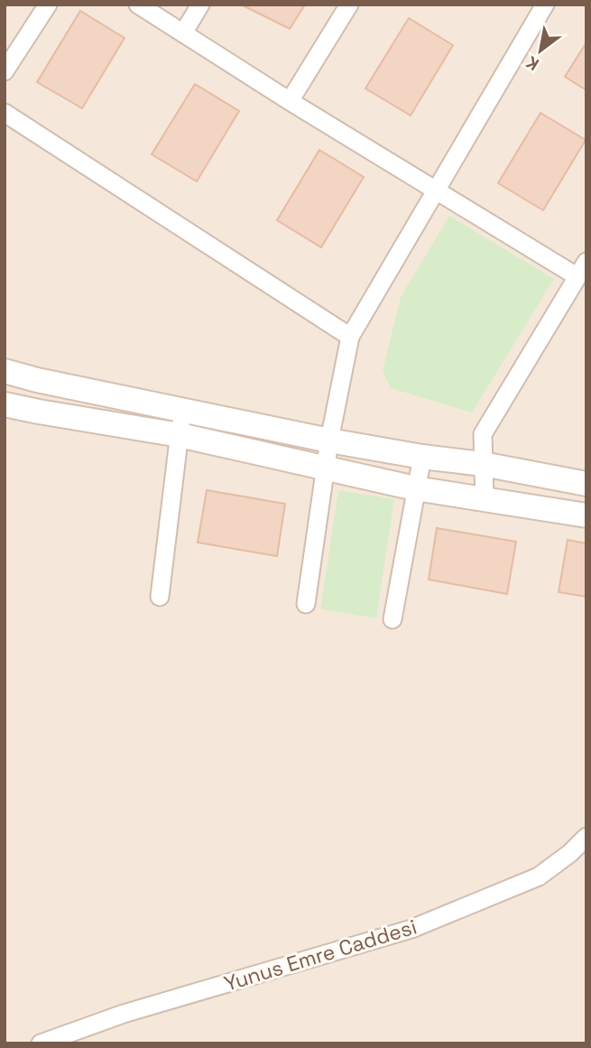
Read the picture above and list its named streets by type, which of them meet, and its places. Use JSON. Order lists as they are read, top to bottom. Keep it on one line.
{"streets":{"street":["Yunus Emre Caddesi"]},"north":"bottom left"}
